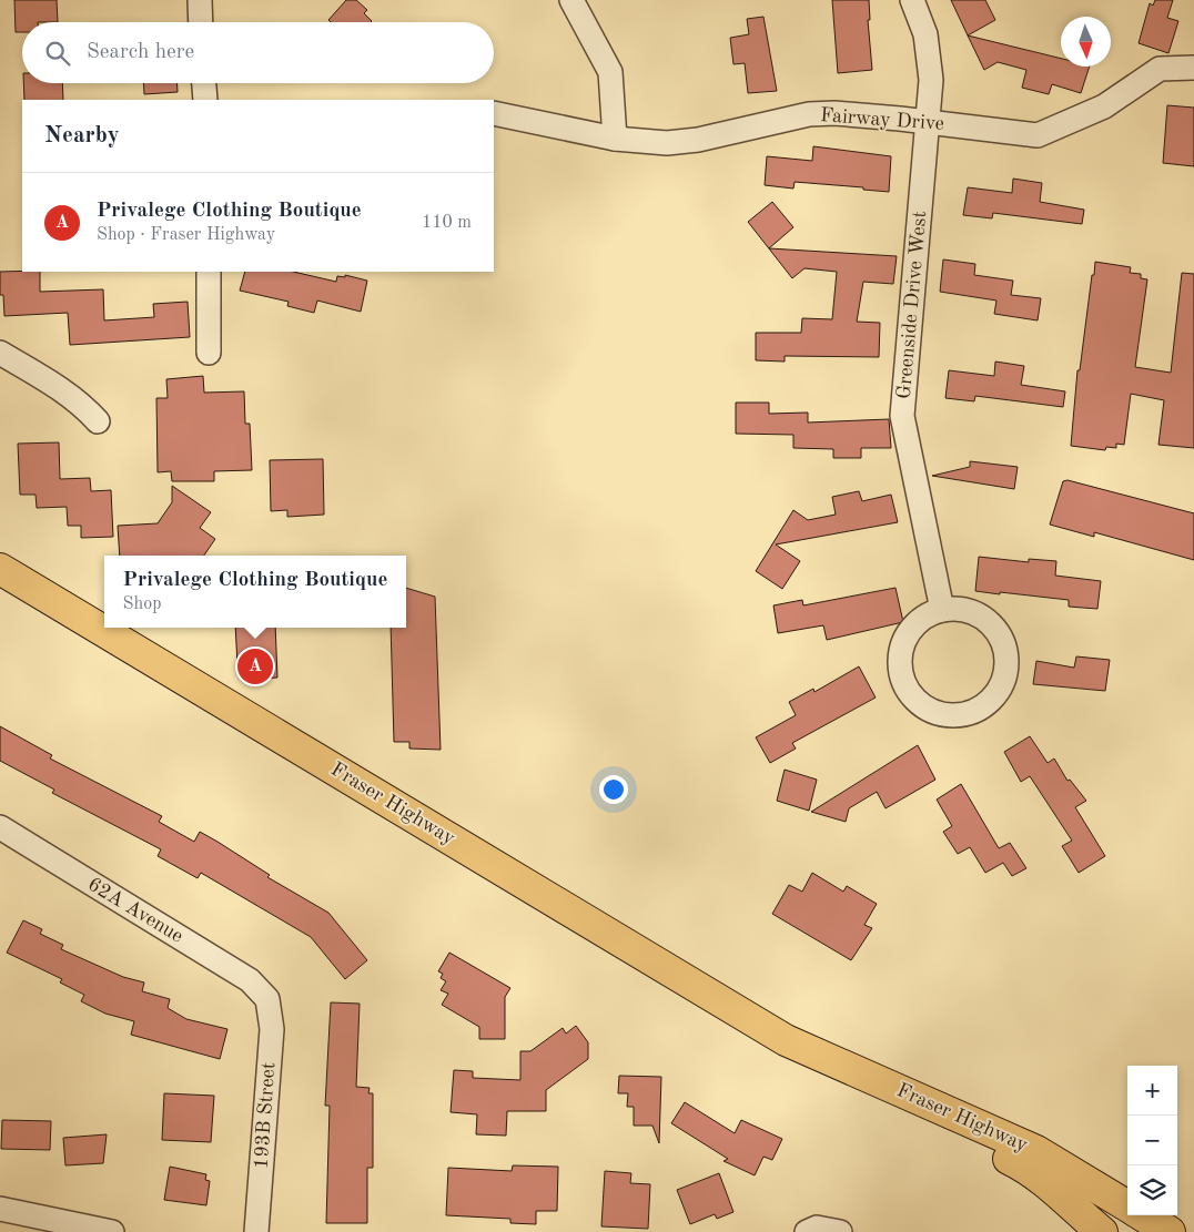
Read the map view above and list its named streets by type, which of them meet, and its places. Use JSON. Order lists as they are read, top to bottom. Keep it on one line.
{"streets":{"main road":["Fraser Highway"],"street":["Fairway Drive","Greenside Drive West","62A Avenue","193B Street"]},"crossings":[["Fairway Drive","Greenside Drive West"],["62A Avenue","193B Street"]],"north":"bottom","page":{"search":"Search here","heading":"Nearby","list":[{"mark":"A","name":"Privalege Clothing Boutique","note":"Shop · Fraser Highway","value":"110 m"}],"popup":["Privalege Clothing Boutique","Shop"],"pins":"A","map_buttons":["+","−"]}}
